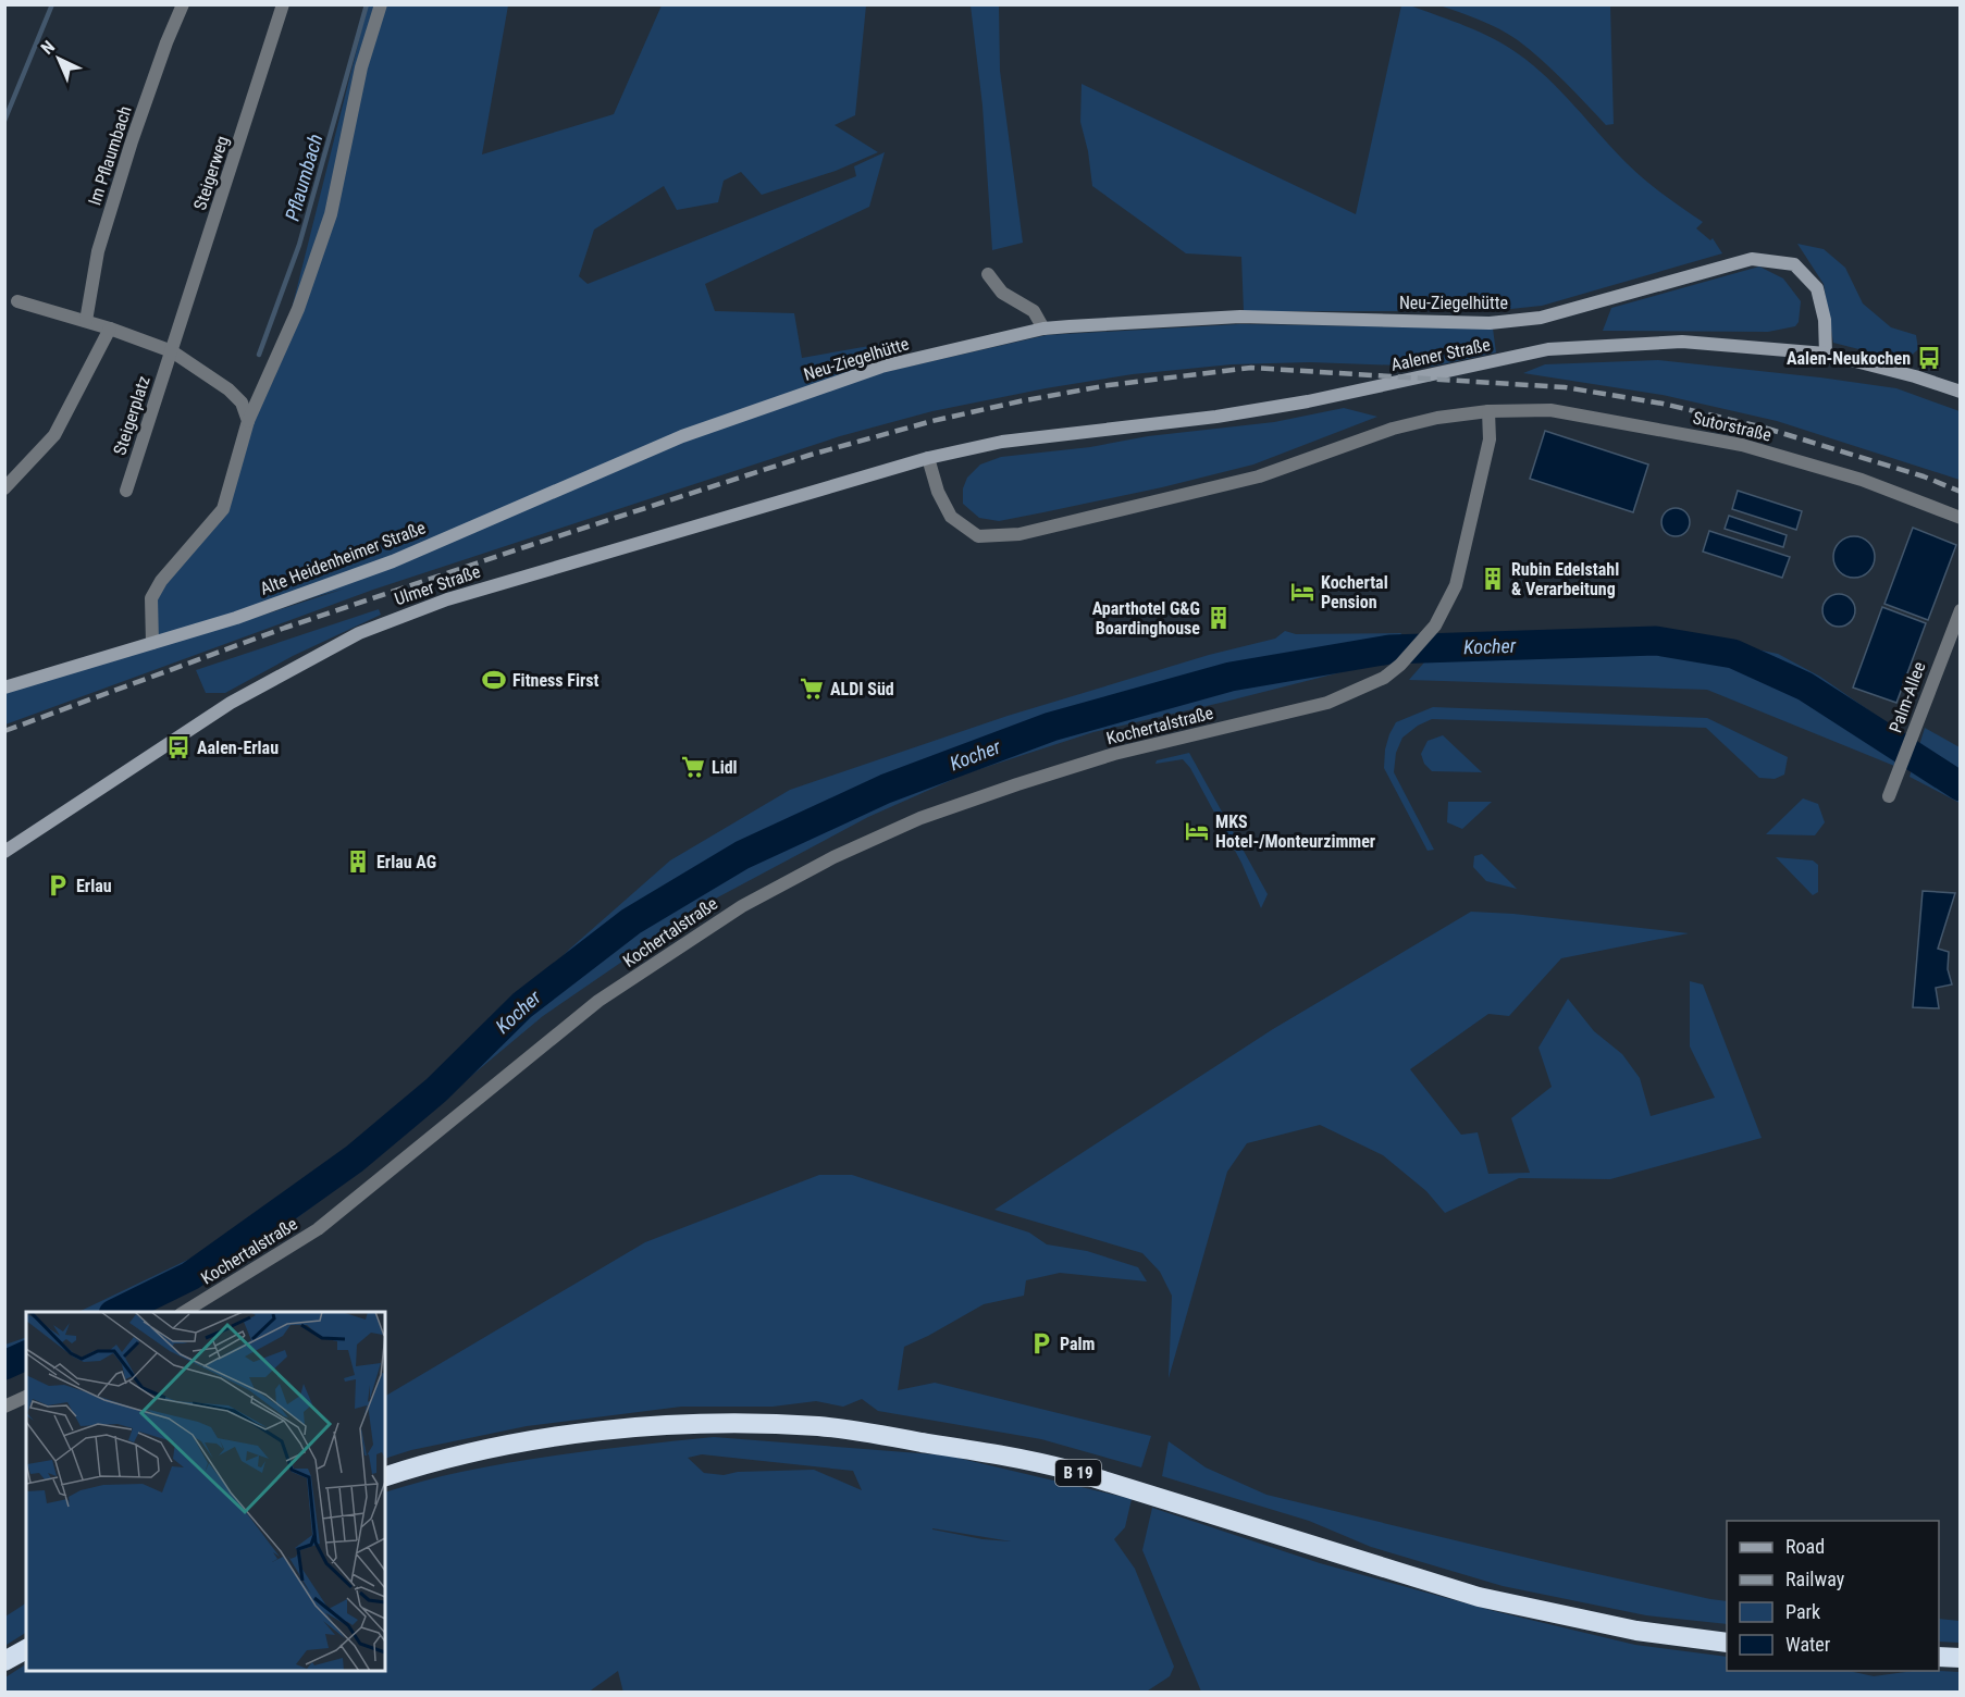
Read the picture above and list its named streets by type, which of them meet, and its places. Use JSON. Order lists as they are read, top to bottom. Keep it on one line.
{"streets":{"highway":["B 19"],"street":["Im Pflaumbach","Steigerweg","Neu-Ziegelhütte","Aalener Straße","Steigerplatz","Sutorstraße","Alte Heidenheimer Straße","Ulmer Straße","Palm-Allee","Kochertalstraße"]},"crossings":[["Steigerweg","Steigerplatz"],["Neu-Ziegelhütte","Aalener Straße"],["Neu-Ziegelhütte","Alte Heidenheimer Straße"],["Aalener Straße","Ulmer Straße"],["Sutorstraße","Kochertalstraße"]],"water":["Pflaumbach","Kocher"],"places":{"bus stop":["Aalen-Neukochen","Aalen-Erlau"],"building":["Rubin Edelstahl & Verarbeitung","Aparthotel G&G Boardinghouse","Erlau AG"],"hotel":["Kochertal Pension","MKS Hotel-/Monteurzimmer"],"sports":["Fitness First"],"supermarket":["ALDI Süd","Lidl"],"parking":["Erlau","Palm"]},"legend":["Road","Railway","Park","Water"],"north":"top left"}
